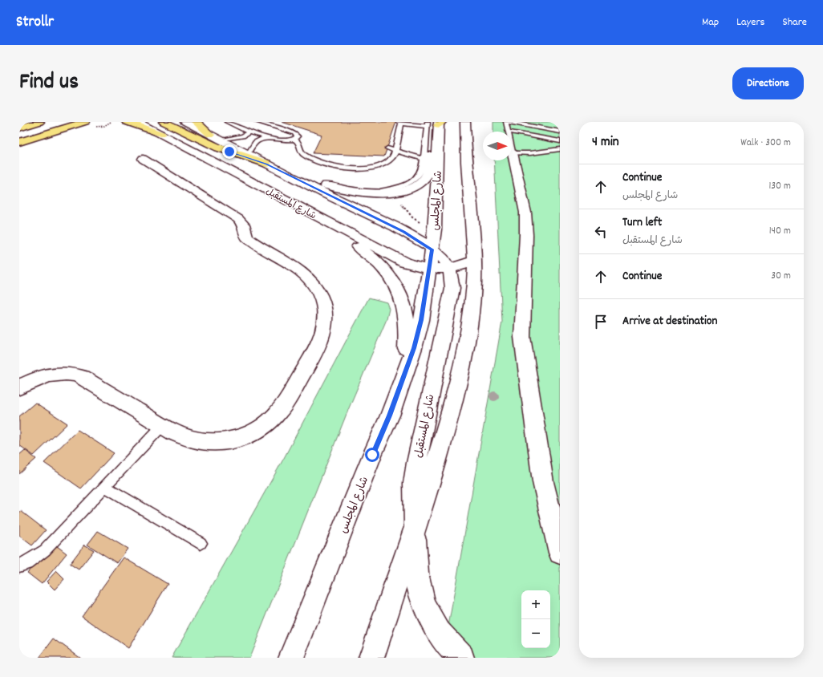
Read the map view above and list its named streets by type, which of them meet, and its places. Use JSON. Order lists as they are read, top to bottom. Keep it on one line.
{"streets":{"main road":["شارع المجلس","شارع المستقبل"]},"crossings":[["شارع المجلس","شارع المستقبل"]],"north":"right","page":{"header":"Strollr","nav":["Map","Layers","Share"],"title":"Find us","buttons":"Directions","heading":["4 min","Walk · 300 m"],"list":[["Continue","شارع المجلس","130 m"],["Turn left","شارع المستقبل","140 m"],["Continue","30 m"],"Arrive at destination"],"map_buttons":["+","−"]}}
